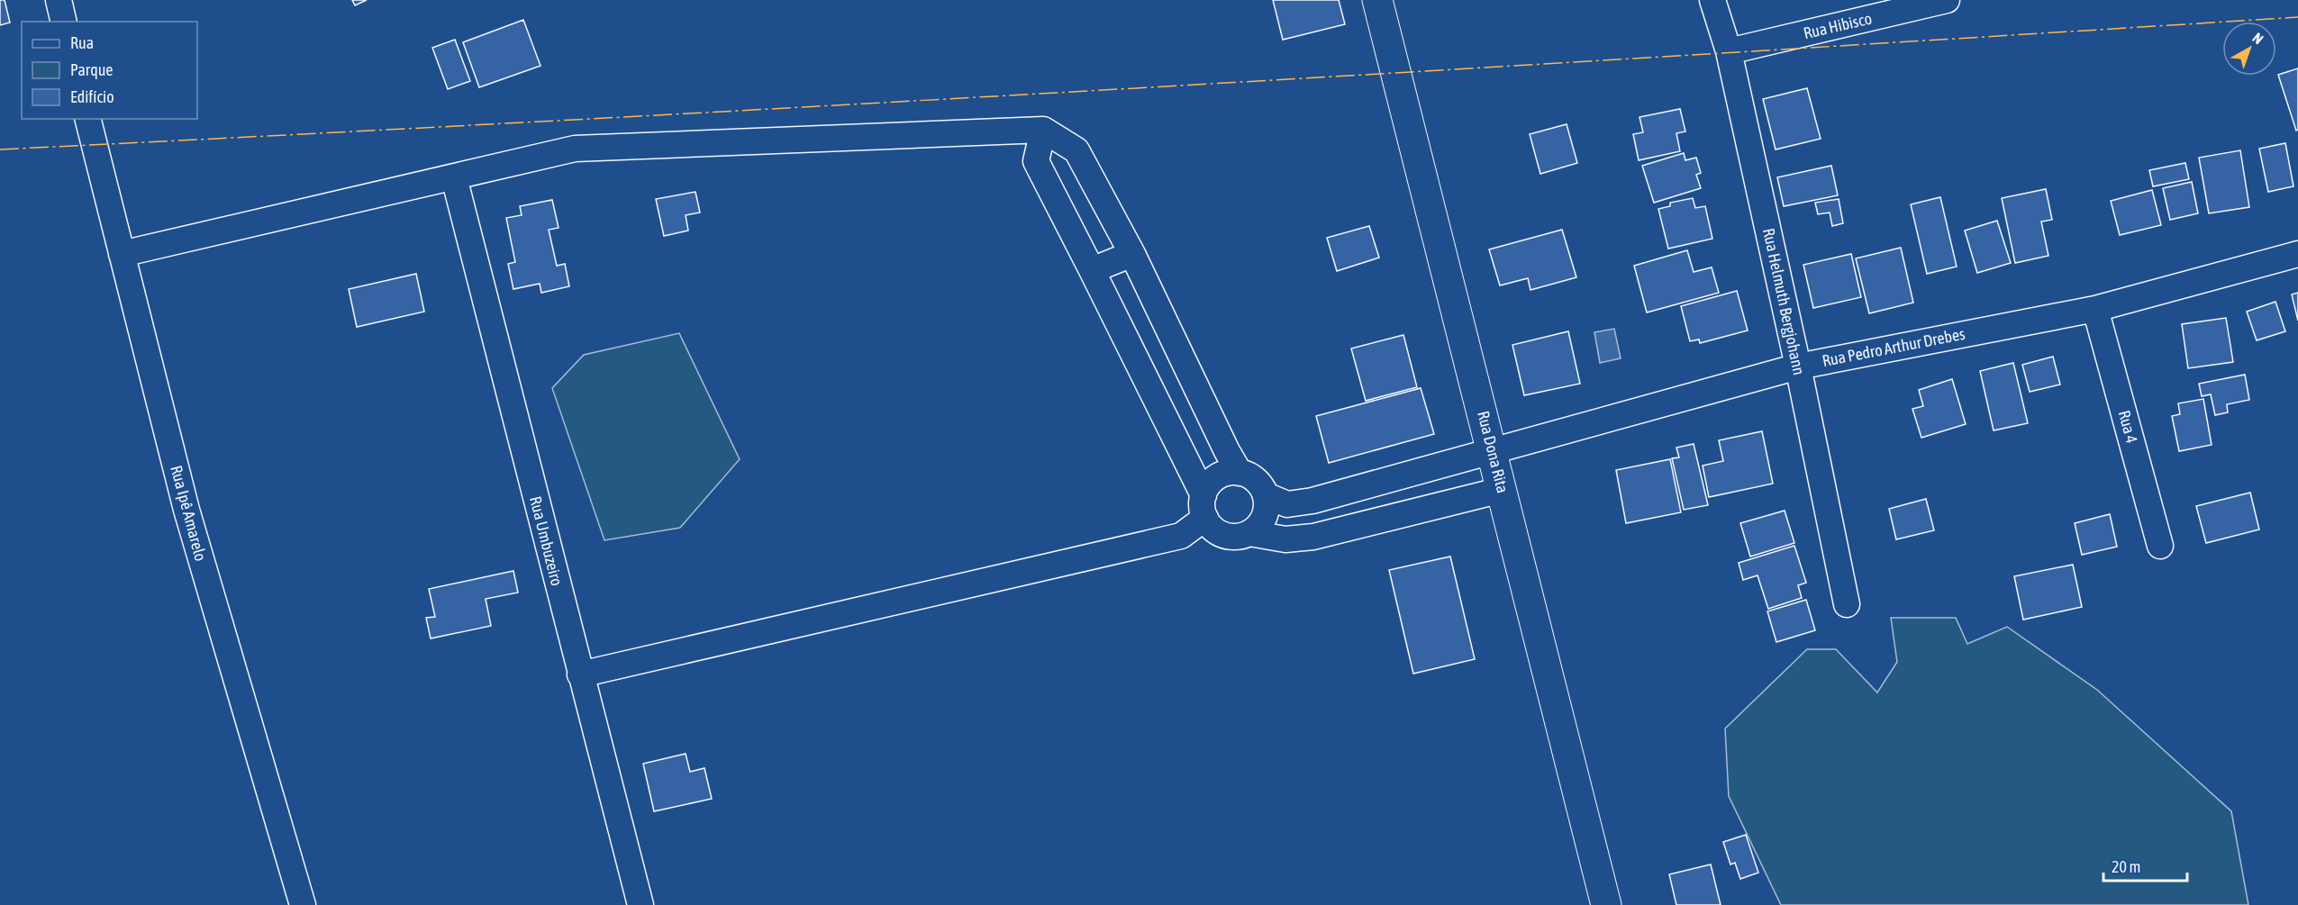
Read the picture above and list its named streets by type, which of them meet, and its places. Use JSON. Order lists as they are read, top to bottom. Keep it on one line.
{"streets":{"main road":["Rua Dona Rita"],"street":["Rua Hibisco","Rua Helmuth Bergjohann","Rua Pedro Arthur Drebes","Rua 4","Rua Ipê Amarelo","Rua Umbuzeiro"]},"crossings":[["Rua Hibisco","Rua Helmuth Bergjohann"],["Rua Helmuth Bergjohann","Rua Pedro Arthur Drebes"],["Rua Pedro Arthur Drebes","Rua 4"],["Rua Pedro Arthur Drebes","Rua Dona Rita"]],"legend":["Rua","Parque","Edifício"],"scale_bar":"20 m","north":"top right"}
